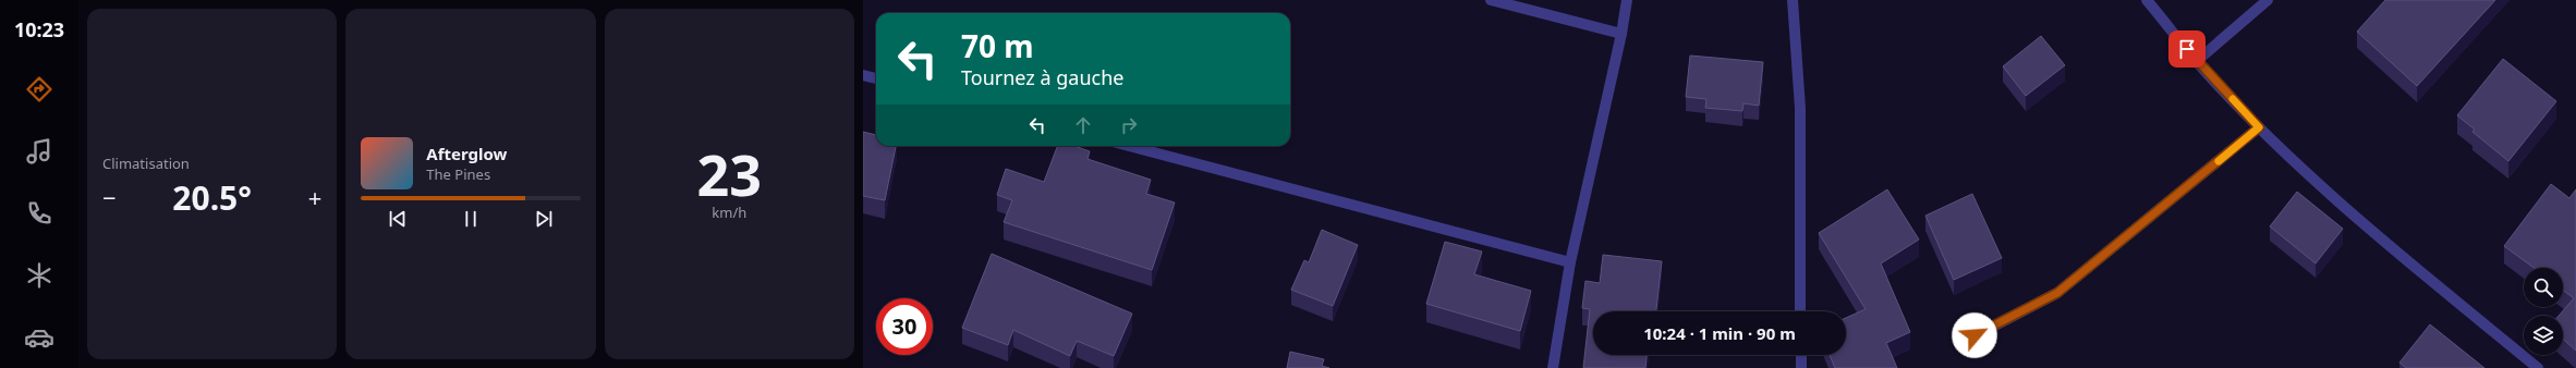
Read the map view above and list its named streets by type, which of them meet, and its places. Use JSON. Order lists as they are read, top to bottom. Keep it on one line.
{"page":{"tabs":"10:23","tile":["Climatisation",["23","km/h"]],"turn":["70 m","Tournez à gauche"],"song":["Afterglow","The Pines"],"heat":["−","20.5°","+"],"limit":"30","trip":"10:24 · 1 min · 90 m"}}
